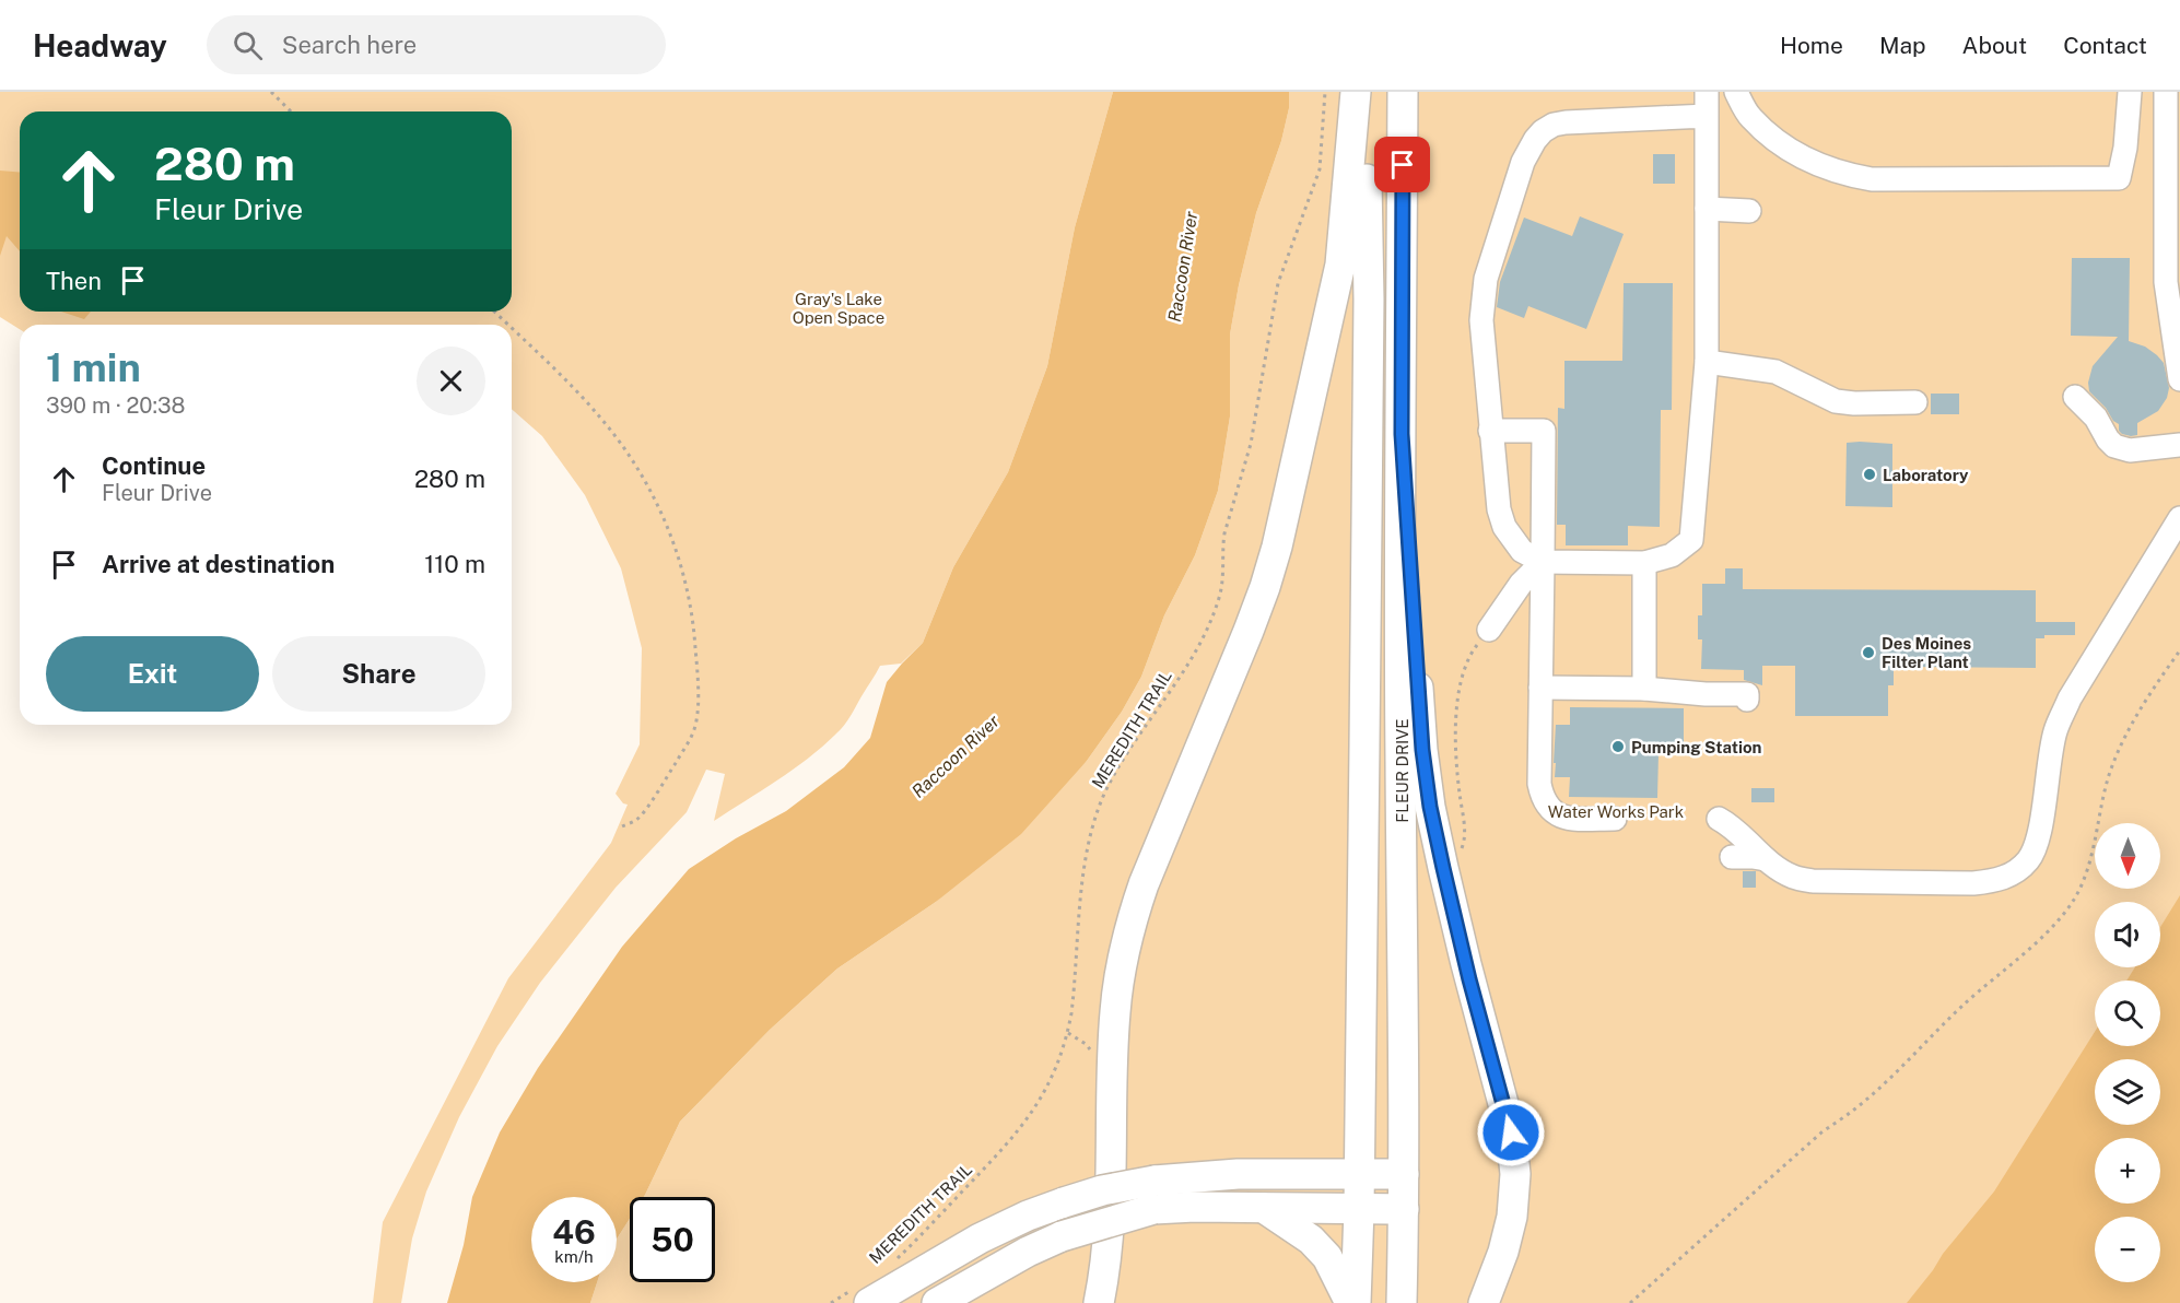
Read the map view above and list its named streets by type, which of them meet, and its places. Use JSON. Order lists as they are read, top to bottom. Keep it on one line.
{"streets":{"main road":["FLEUR DRIVE"],"path":["MEREDITH TRAIL"]},"water":["Raccoon River"],"parks":["Gray's Lake Open Space","Water Works Park"],"places":["Laboratory","Des Moines Filter Plant","Pumping Station"],"north":"bottom","page":{"header":"Headway","search":"Search here","nav":["Home","Map","About","Contact"],"turn":["280 m","Fleur Drive"],"then":"Then","heading":["1 min","390 m · 20:38"],"list":[{"name":"Continue","note":"Fleur Drive","value":"280 m"},{"name":"Arrive at destination","value":"110 m"}],"buttons":["Exit","Share"],"map_buttons":["+","−"],"speed":"46 km/h","limit":"50"}}
